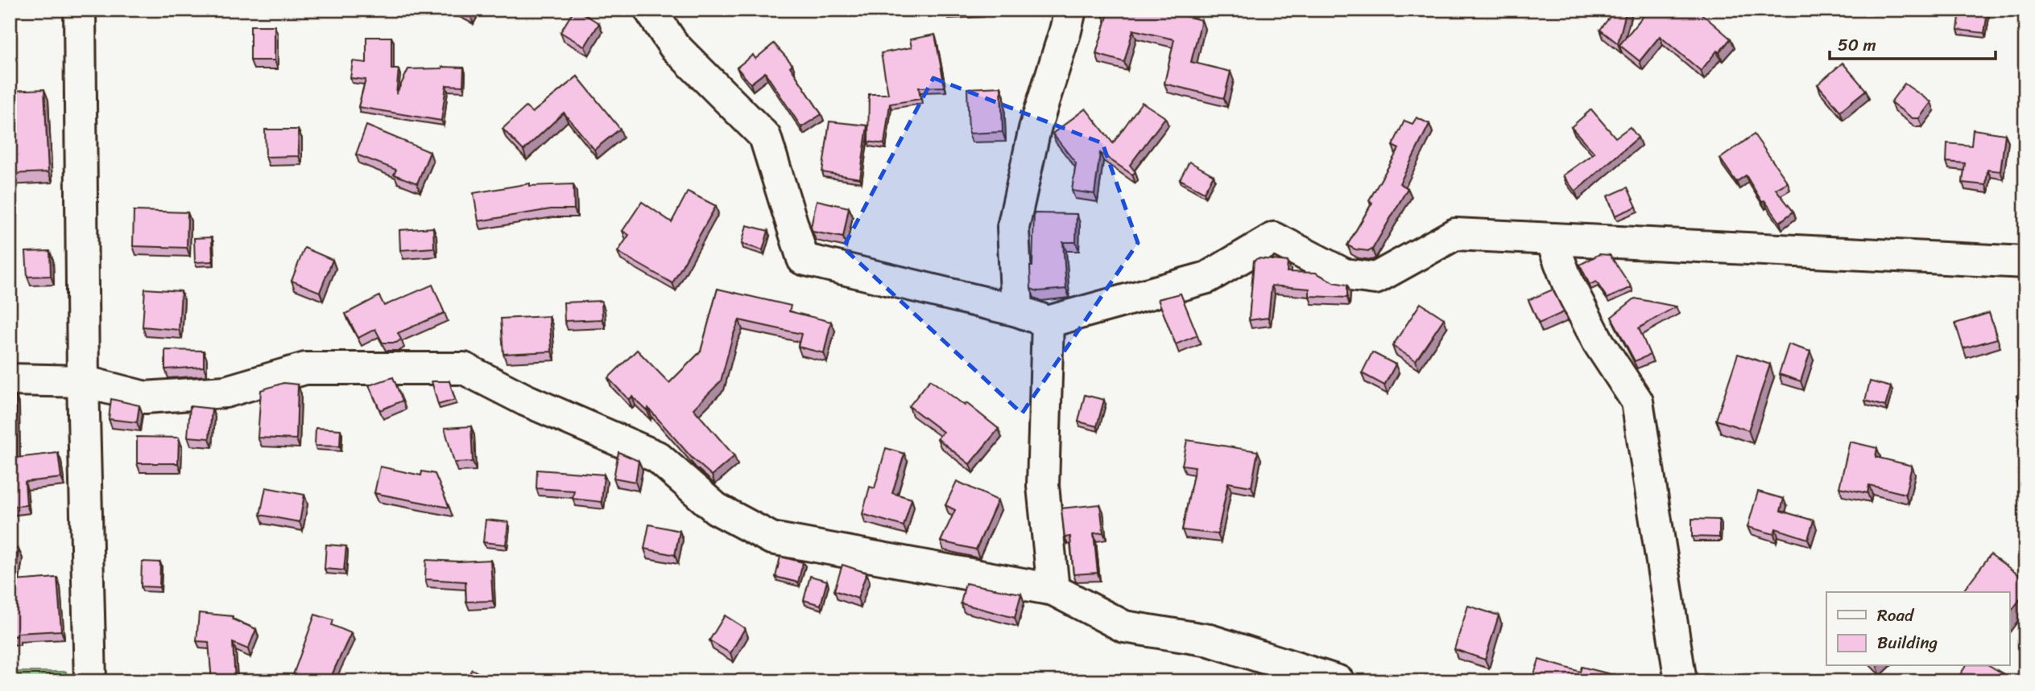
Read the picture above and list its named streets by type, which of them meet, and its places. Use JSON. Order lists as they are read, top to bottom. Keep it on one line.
{"legend":["Road","Building"],"scale_bar":"50 m"}
